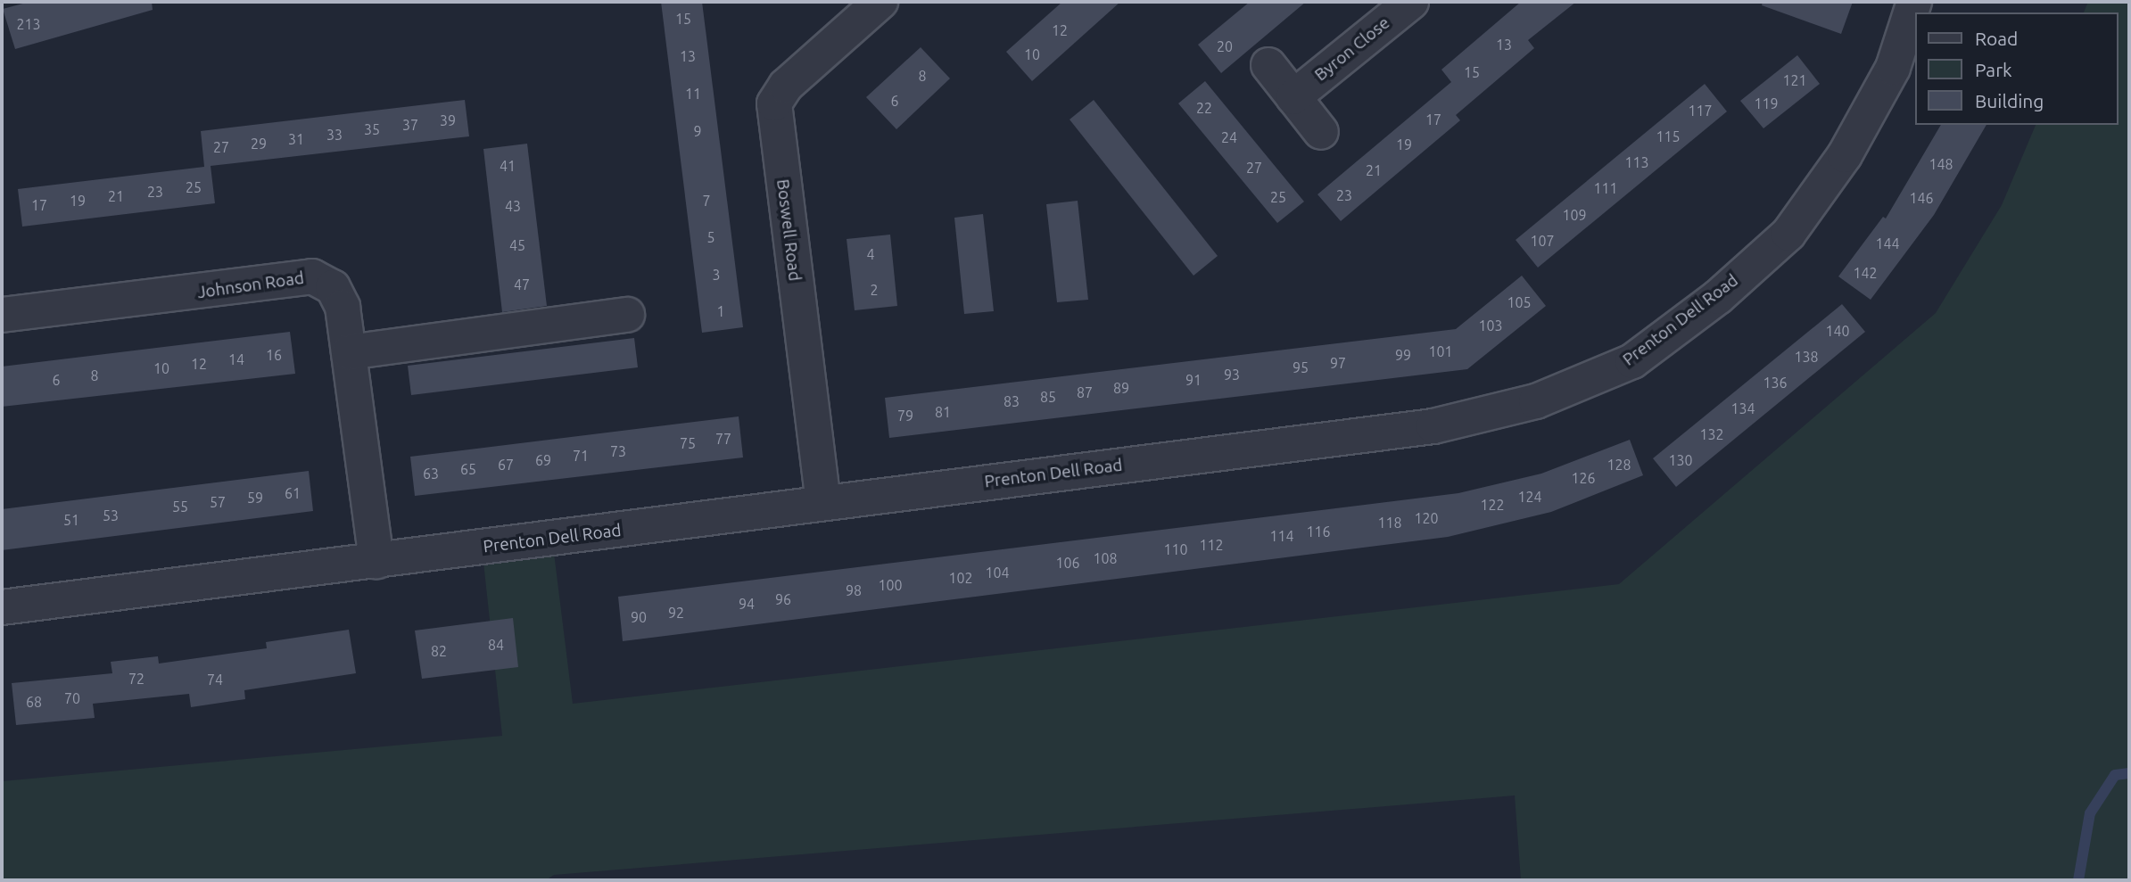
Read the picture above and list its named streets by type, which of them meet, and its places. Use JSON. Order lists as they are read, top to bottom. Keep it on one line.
{"streets":{"street":["Byron Close","Boswell Road","Johnson Road","Prenton Dell Road"]},"crossings":[["Boswell Road","Prenton Dell Road"],["Johnson Road","Prenton Dell Road"]],"house_numbers":["15","213","12","13","20","10","13","15","8","121","11","6","119","22","117","17","39","37","35","9","33","115","24","31","29","19","27","113","148","41","27","21","25","111","23","23","21","25","146","19","7","17","43","109","5","107","144","45","4","142","3","47","2","105","1","103","140","101","16","99","138","14","97","12","95","10","93","8","6","91","136","89","87","85","83","134","81","79","132","77","75","73","71","69","130","67","128","65","63","126","61","124","59","57","122","55","53","120","51","118","116","114","112","110","108","106","104","102","100","98","96","94","92","90","84","82","72","74","70","68"],"legend":["Road","Park","Building"]}
